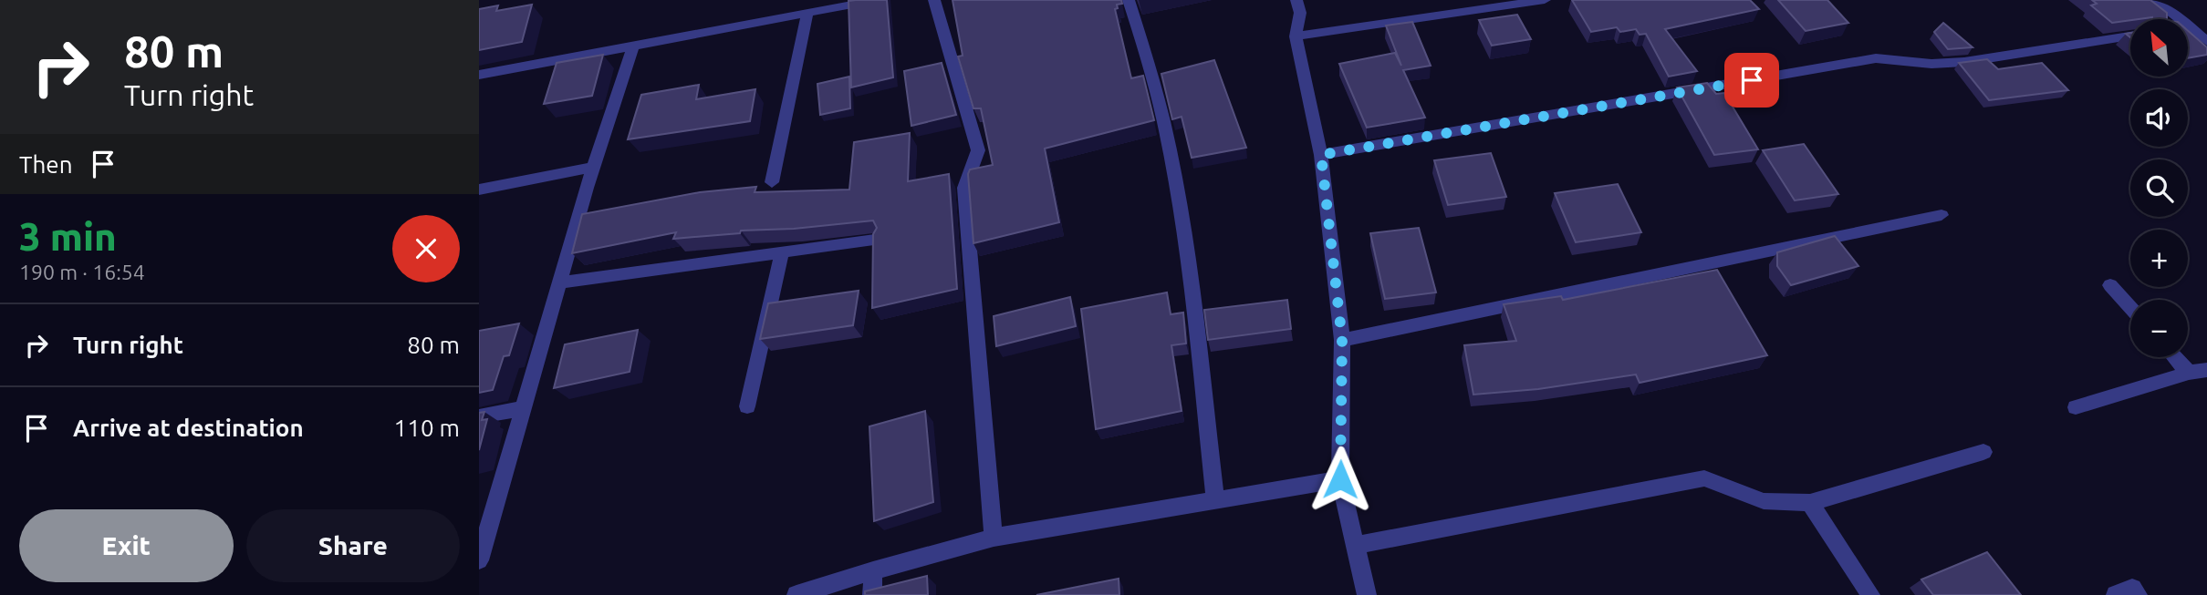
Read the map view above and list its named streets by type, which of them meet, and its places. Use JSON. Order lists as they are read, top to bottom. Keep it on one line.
{"north":"top left","page":{"turn":["80 m","Turn right"],"map_buttons":["+","−"],"then":"Then","heading":["3 min","190 m · 16:54"],"list":[{"name":"Turn right","value":"80 m"},{"name":"Arrive at destination","value":"110 m"}],"buttons":["Exit","Share"]}}
